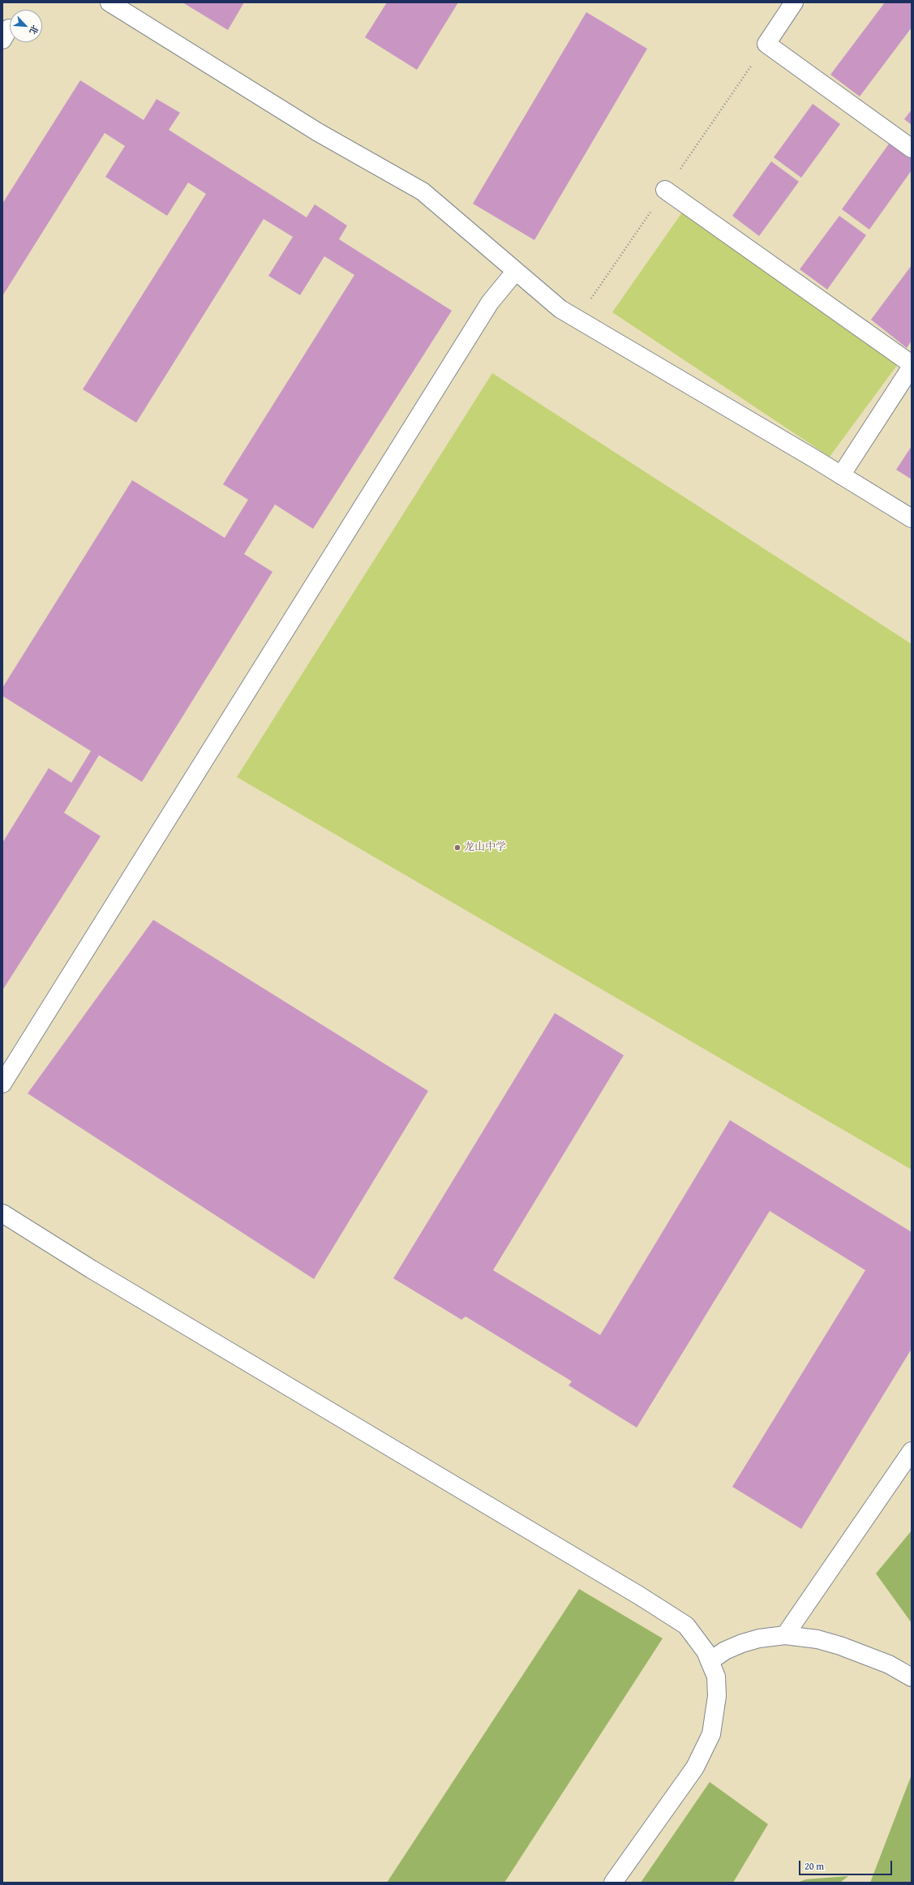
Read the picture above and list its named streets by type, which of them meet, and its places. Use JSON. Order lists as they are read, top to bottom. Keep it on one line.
{"places":["龙山中学"],"scale_bar":"20 m","north":"bottom right"}
